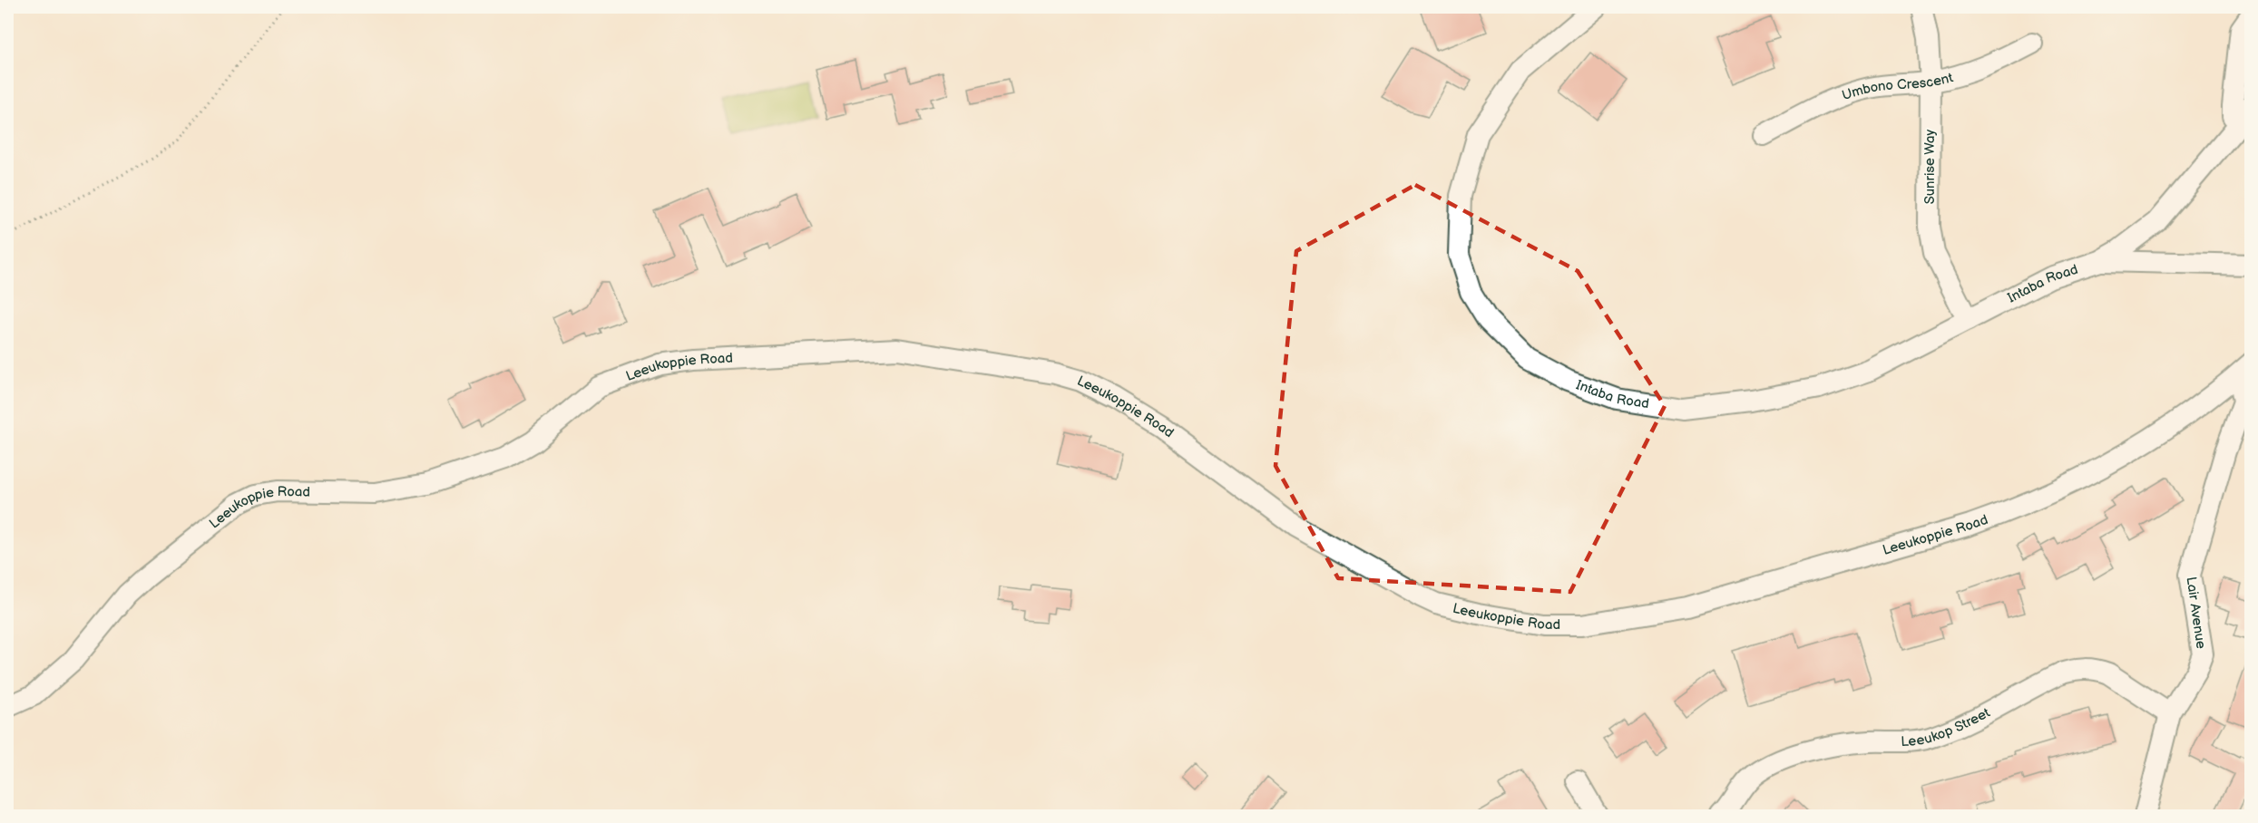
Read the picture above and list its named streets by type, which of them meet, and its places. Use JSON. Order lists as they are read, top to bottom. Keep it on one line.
{"streets":{"street":["Umbono Crescent","Sunrise Way","Intaba Road","Leeukoppie Road","Lair Avenue","Leeukop Street"]},"crossings":[["Umbono Crescent","Sunrise Way"],["Sunrise Way","Intaba Road"],["Leeukoppie Road","Lair Avenue"],["Lair Avenue","Leeukop Street"]]}
